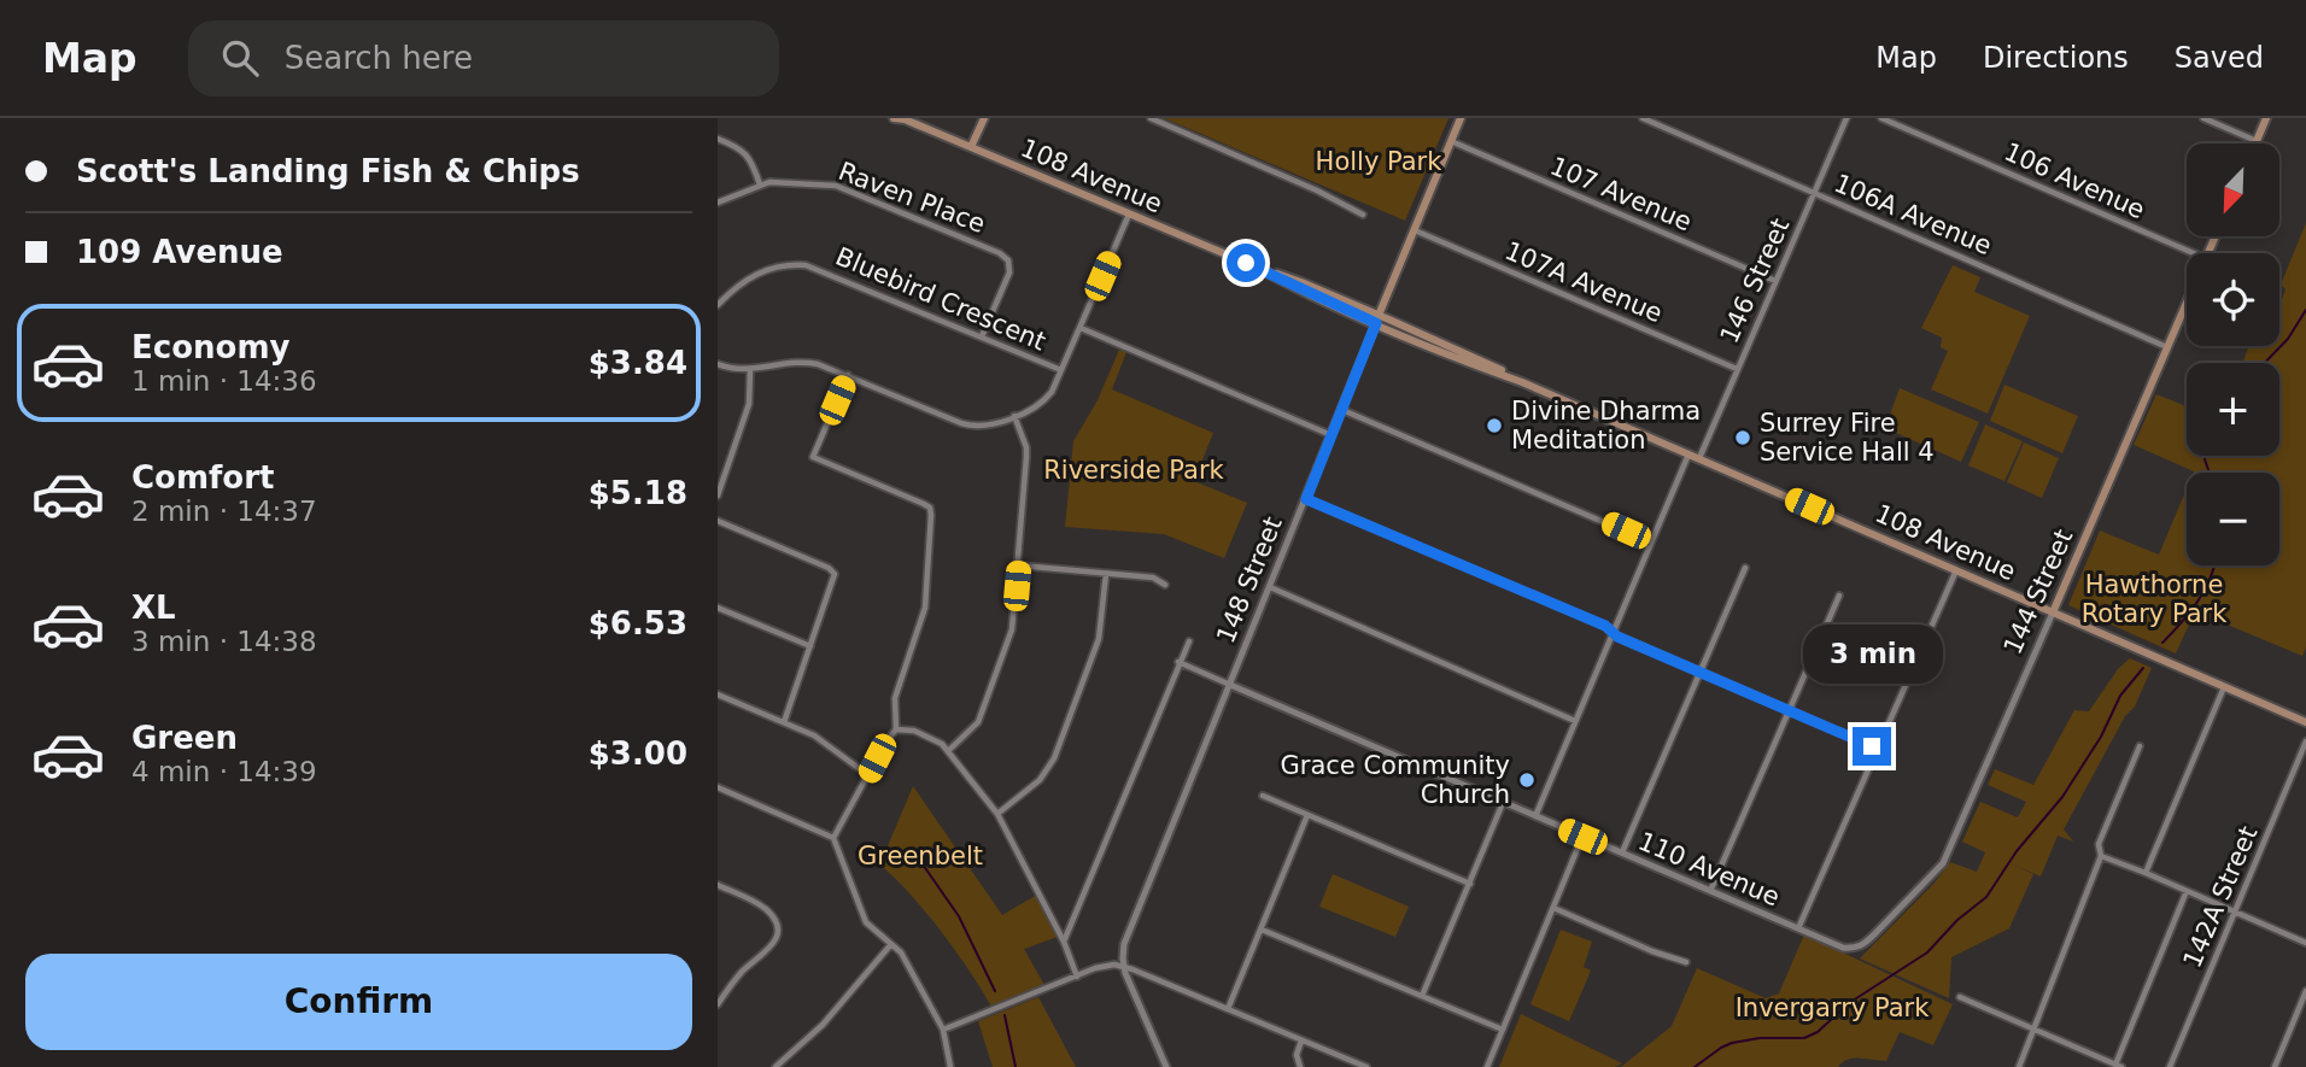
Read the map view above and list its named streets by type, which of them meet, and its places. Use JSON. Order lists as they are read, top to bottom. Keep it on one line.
{"streets":{"main road":["108 Avenue","148 Street","144 Street"],"street":["106 Avenue","107 Avenue","Raven Place","106A Avenue","146 Street","107A Avenue","Bluebird Crescent","110 Avenue","142A Street"]},"crossings":[["108 Avenue","146 Street"],["108 Avenue","148 Street"],["108 Avenue","144 Street"],["107 Avenue","146 Street"],["107 Avenue","148 Street"],["Raven Place","Bluebird Crescent"],["106A Avenue","146 Street"],["106A Avenue","144 Street"],["146 Street","107A Avenue"],["107A Avenue","148 Street"],["148 Street","110 Avenue"],["144 Street","110 Avenue"]],"parks":["Holly Park","Riverside Park","Hawthorne Rotary Park","Greenbelt","Invergarry Park"],"places":["Divine Dharma Meditation","Surrey Fire Service Hall 4","Grace Community Church"],"north":"bottom left","page":{"header":"Map","search":"Search here","nav":["Map","Directions","Saved"],"banner":["Scott's Landing Fish & Chips","109 Avenue"],"map_buttons":["+","−"],"list":[{"name":"Economy","note":"1 min · 14:36","value":"$3.84"},{"name":"Comfort","note":"2 min · 14:37","value":"$5.18"},{"name":"XL","note":"3 min · 14:38","value":"$6.53"},{"name":"Green","note":"4 min · 14:39","value":"$3.00"}],"bubble":"3 min","buttons":"Confirm"}}
